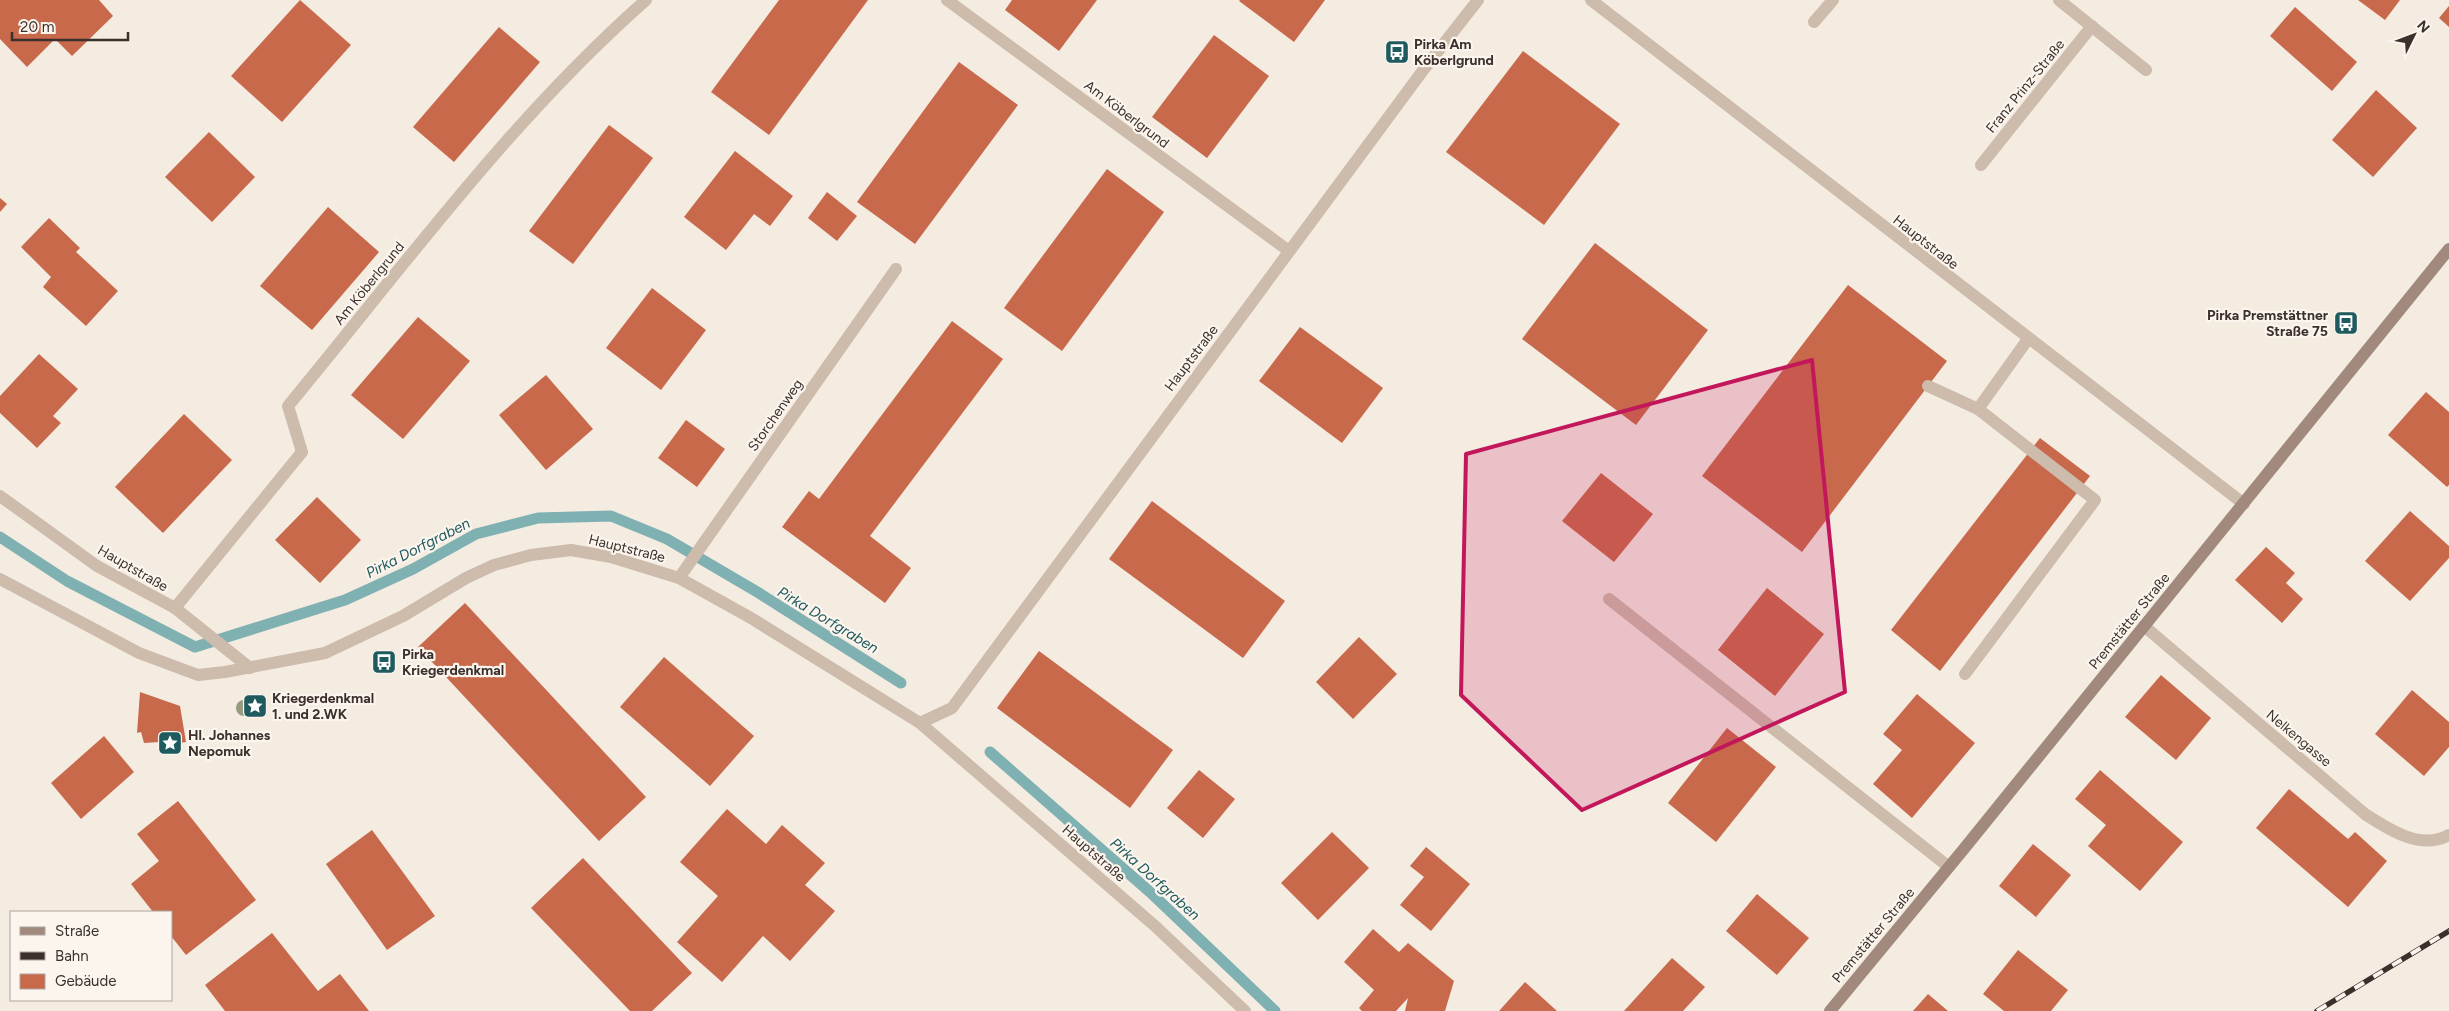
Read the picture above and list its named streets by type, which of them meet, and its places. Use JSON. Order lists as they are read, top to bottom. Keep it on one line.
{"streets":{"main road":["Premstätter Straße"],"street":["Franz Prinz-Straße","Am Köberlgrund","Hauptstraße","Storchenweg","Nelkengasse"]},"crossings":[["Am Köberlgrund","Hauptstraße"],["Hauptstraße","Storchenweg"],["Hauptstraße","Premstätter Straße"],["Premstätter Straße","Nelkengasse"]],"water":["Pirka Dorfgraben"],"places":{"bus stop":["Pirka Am Köberlgrund","Pirka Premstättner Straße 75","Pirka Kriegerdenkmal"],"place":["Kriegerdenkmal 1. und 2.WK","Hl. Johannes Nepomuk"]},"legend":["Straße","Bahn","Gebäude"],"scale_bar":"20 m","north":"top right"}
